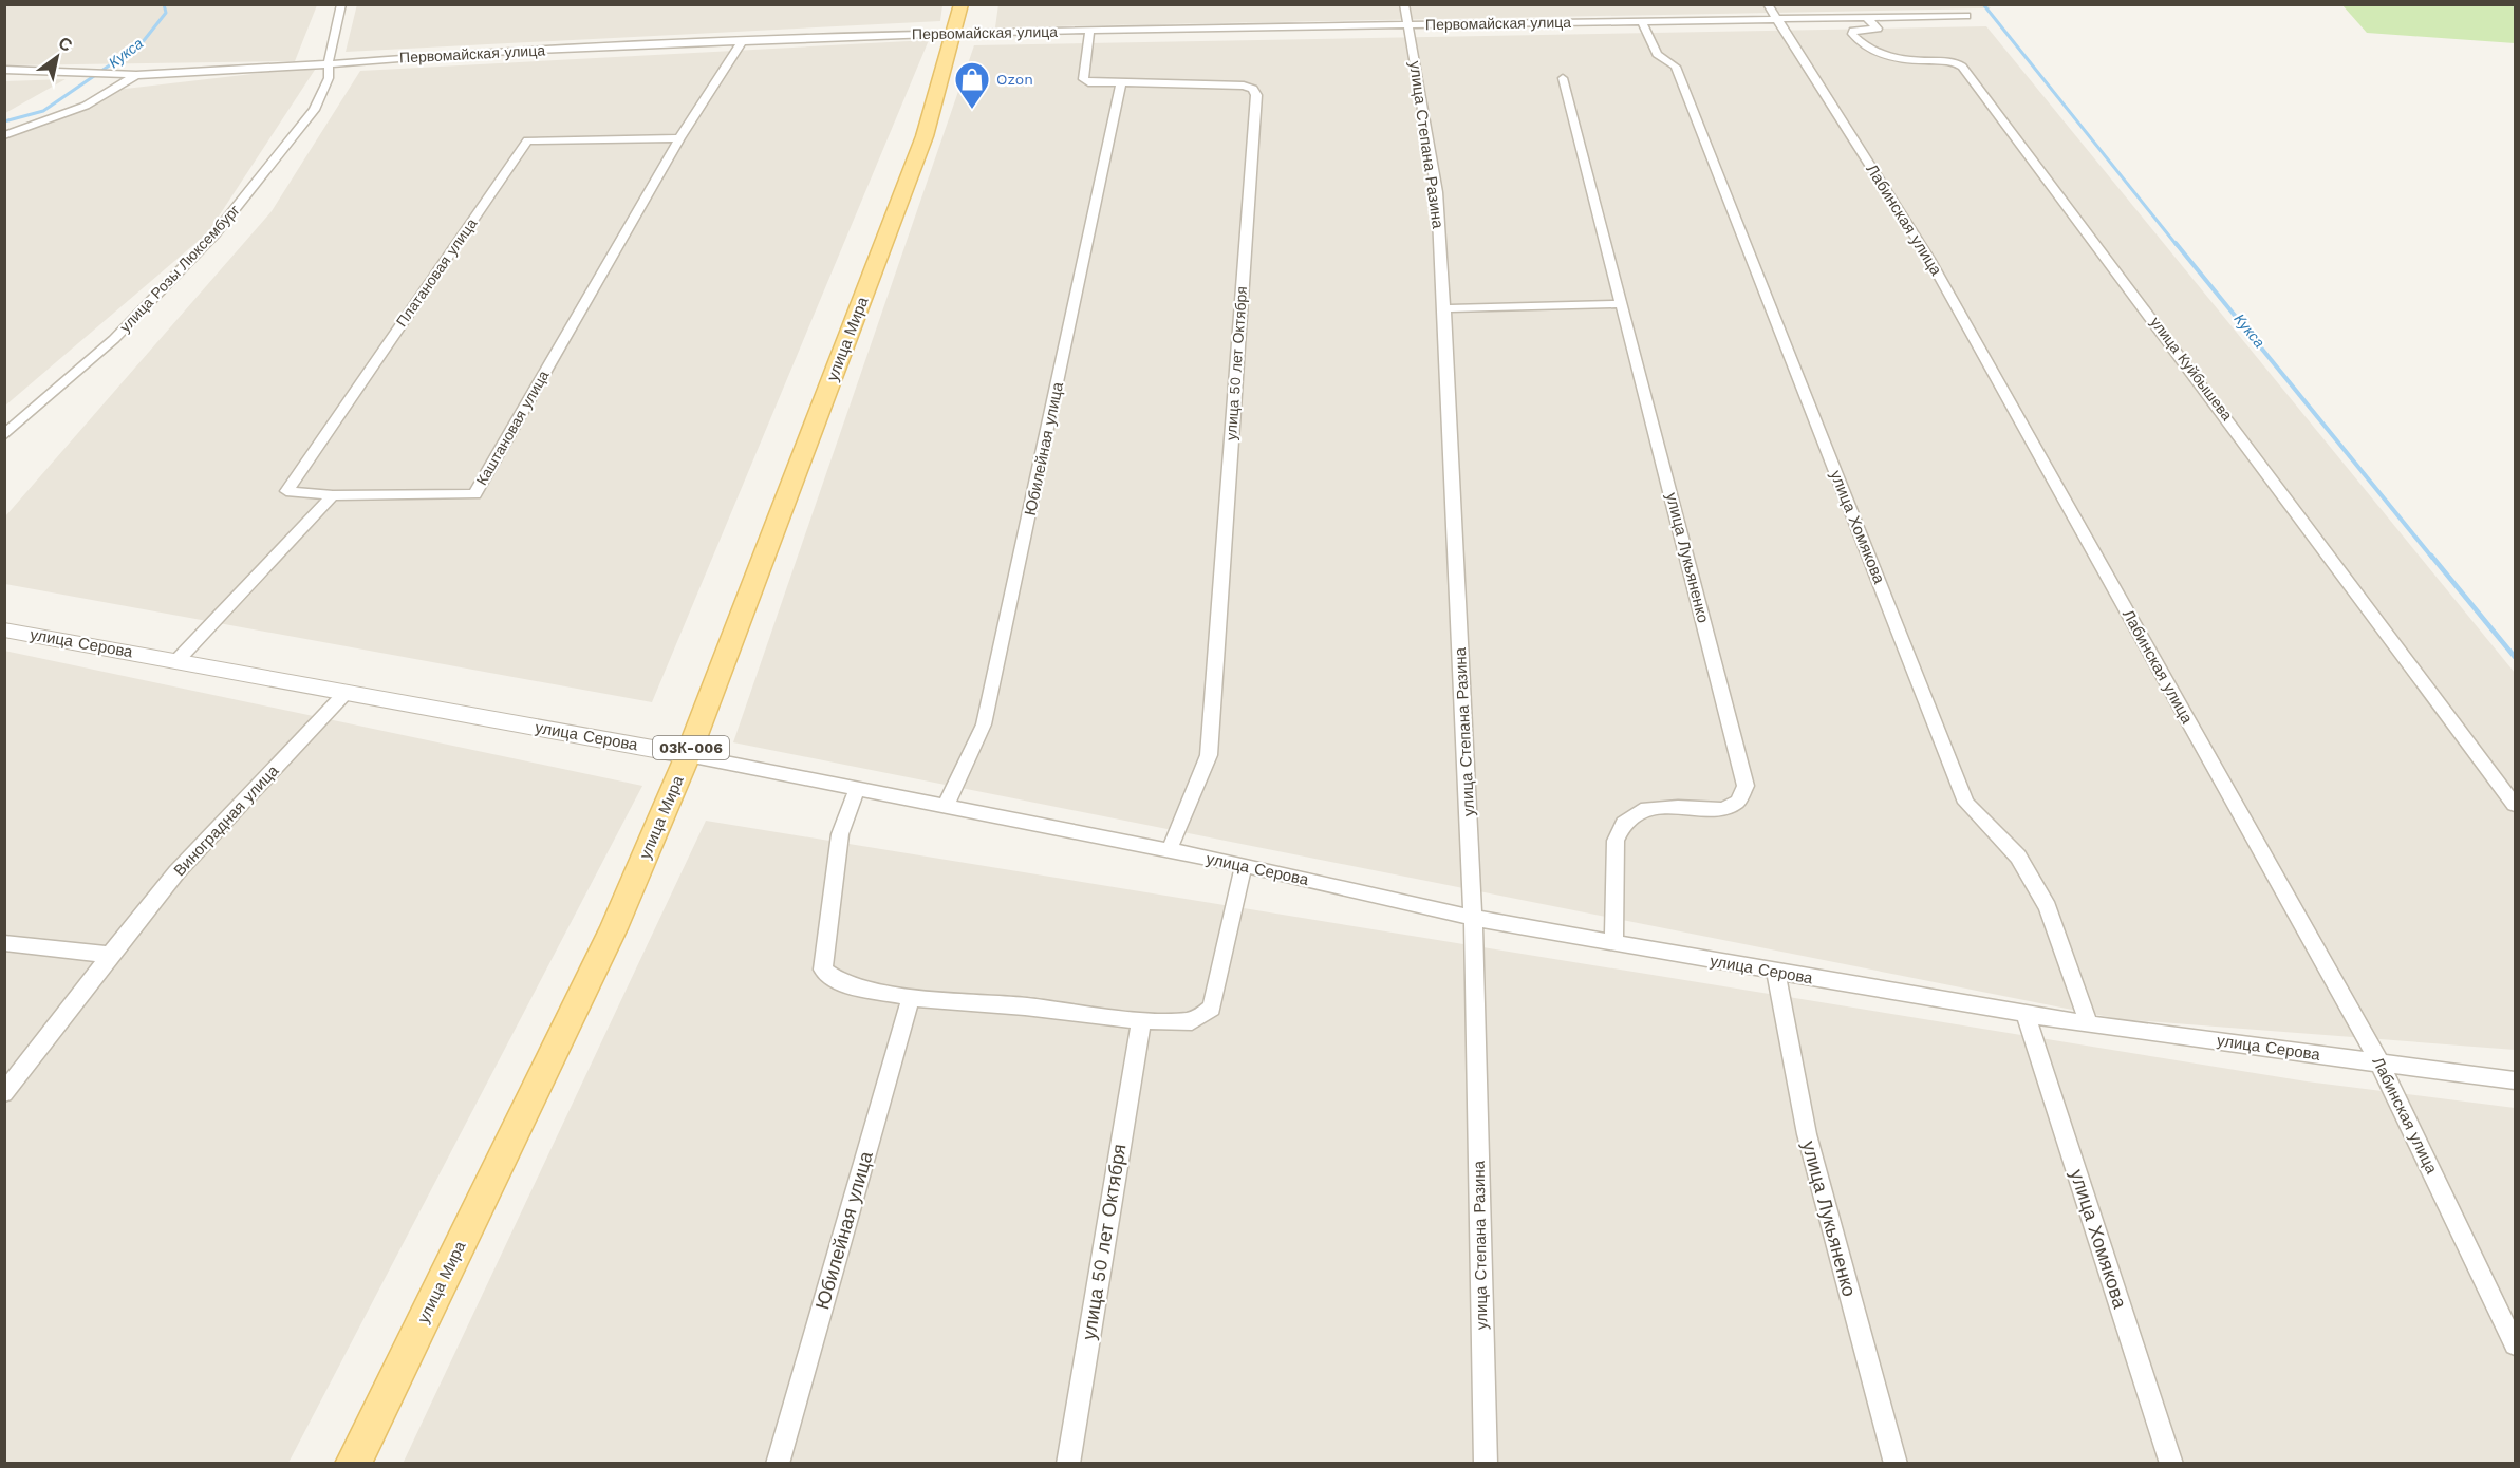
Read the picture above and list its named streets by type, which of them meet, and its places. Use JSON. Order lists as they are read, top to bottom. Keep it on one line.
{"streets":{"main road":["улица Мира","03К-006"],"street":["Первомайская улица","улица Степана Разина","Лабинская улица","улица Розы Люксембург","Платановая улица","улица 50 лет Октября","улица Куйбышева","Каштановая улица","Юбилейная улица","улица Хомякова","улица Лукьяненко","улица Серова","Виноградная улица"]},"crossings":[["Первомайская улица","улица Степана Разина"],["Первомайская улица","Лабинская улица"],["Первомайская улица","улица Розы Люксембург"],["Первомайская улица","улица Мира"],["Первомайская улица","улица 50 лет Октября"],["Первомайская улица","улица Куйбышева"],["Первомайская улица","Каштановая улица"],["Первомайская улица","улица Хомякова"],["улица Степана Разина","улица Серова"],["Лабинская улица","улица Серова"],["Платановая улица","Каштановая улица"],["улица Мира","улица Серова"],["улица 50 лет Октября","Юбилейная улица"],["улица 50 лет Октября","улица Серова"],["Юбилейная улица","улица Серова"],["улица Хомякова","улица Серова"],["улица Лукьяненко","улица Серова"],["улица Серова","Виноградная улица"]],"water":["Кукса"],"places":{"shop":["Ozon"]},"north":"top right"}
